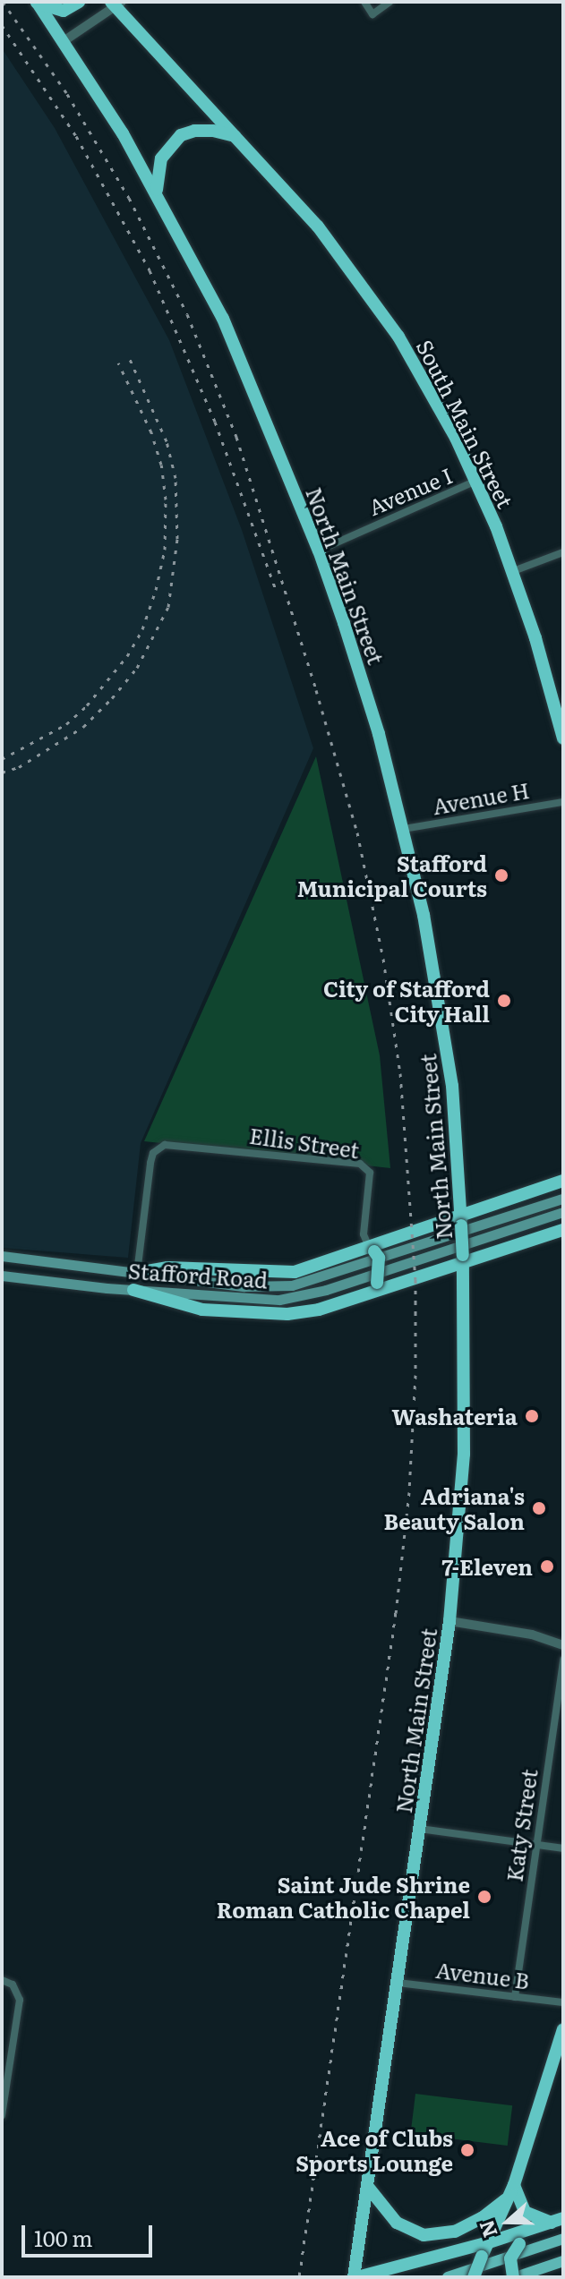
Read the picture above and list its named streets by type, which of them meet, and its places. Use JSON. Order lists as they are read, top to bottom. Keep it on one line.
{"streets":{"highway":["South Main Street","North Main Street"],"main road":["Stafford Road"],"street":["Avenue I","Avenue H","Ellis Street","Katy Street","Avenue B"]},"crossings":[["South Main Street","Avenue I"],["Avenue I","North Main Street"],["North Main Street","Avenue H"],["North Main Street","Avenue B"],["Ellis Street","Stafford Road"],["Katy Street","Avenue B"]],"places":["Stafford Municipal Courts","City of Stafford City Hall","Washateria","Adriana's Beauty Salon","7-Eleven","Saint Jude Shrine Roman Catholic Chapel","Ace of Clubs Sports Lounge"],"scale_bar":"100 m","north":"left"}
